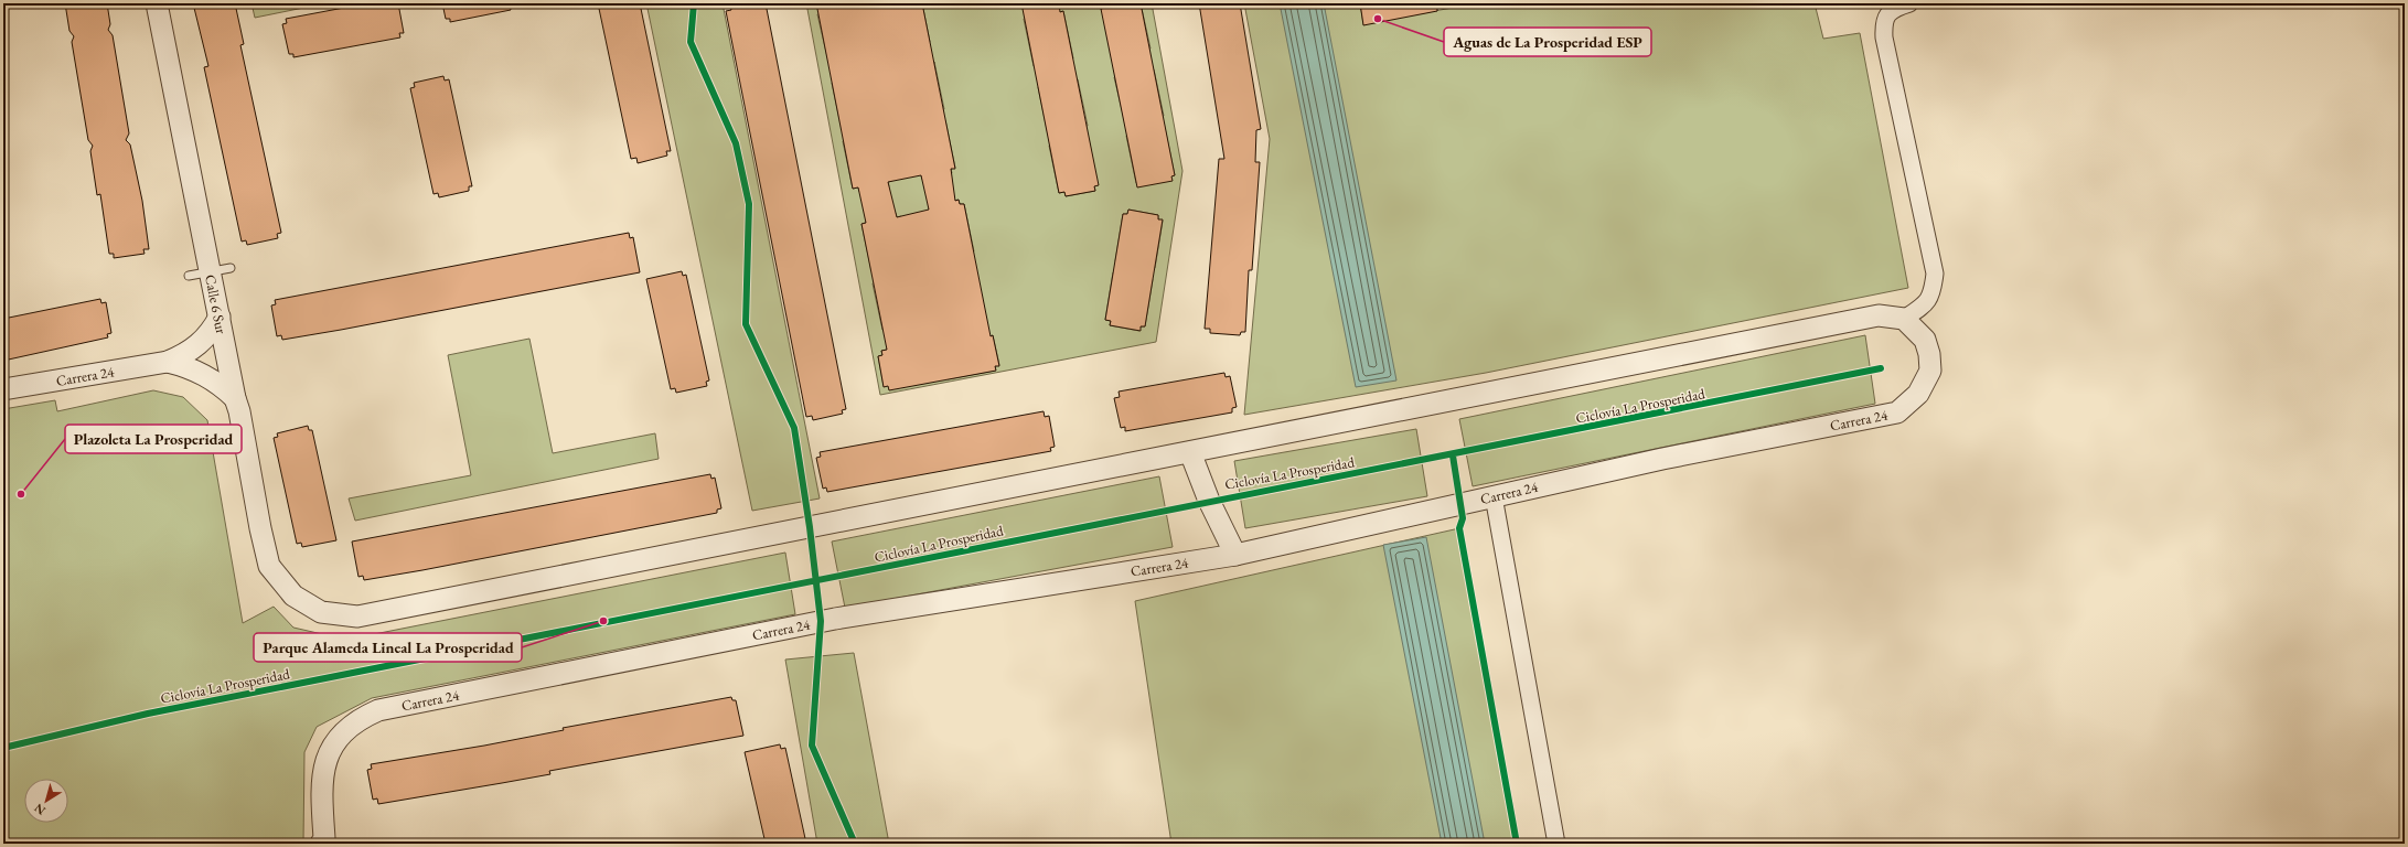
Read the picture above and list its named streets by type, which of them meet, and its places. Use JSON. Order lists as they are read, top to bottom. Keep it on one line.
{"streets":{"street":["Calle 6 Sur","Carrera 24"],"cycle path":["Ciclovía La Prosperidad"]},"places":["Aguas de La Prosperidad ESP","Plazoleta La Prosperidad","Parque Alameda Lineal La Prosperidad"],"north":"bottom left"}
